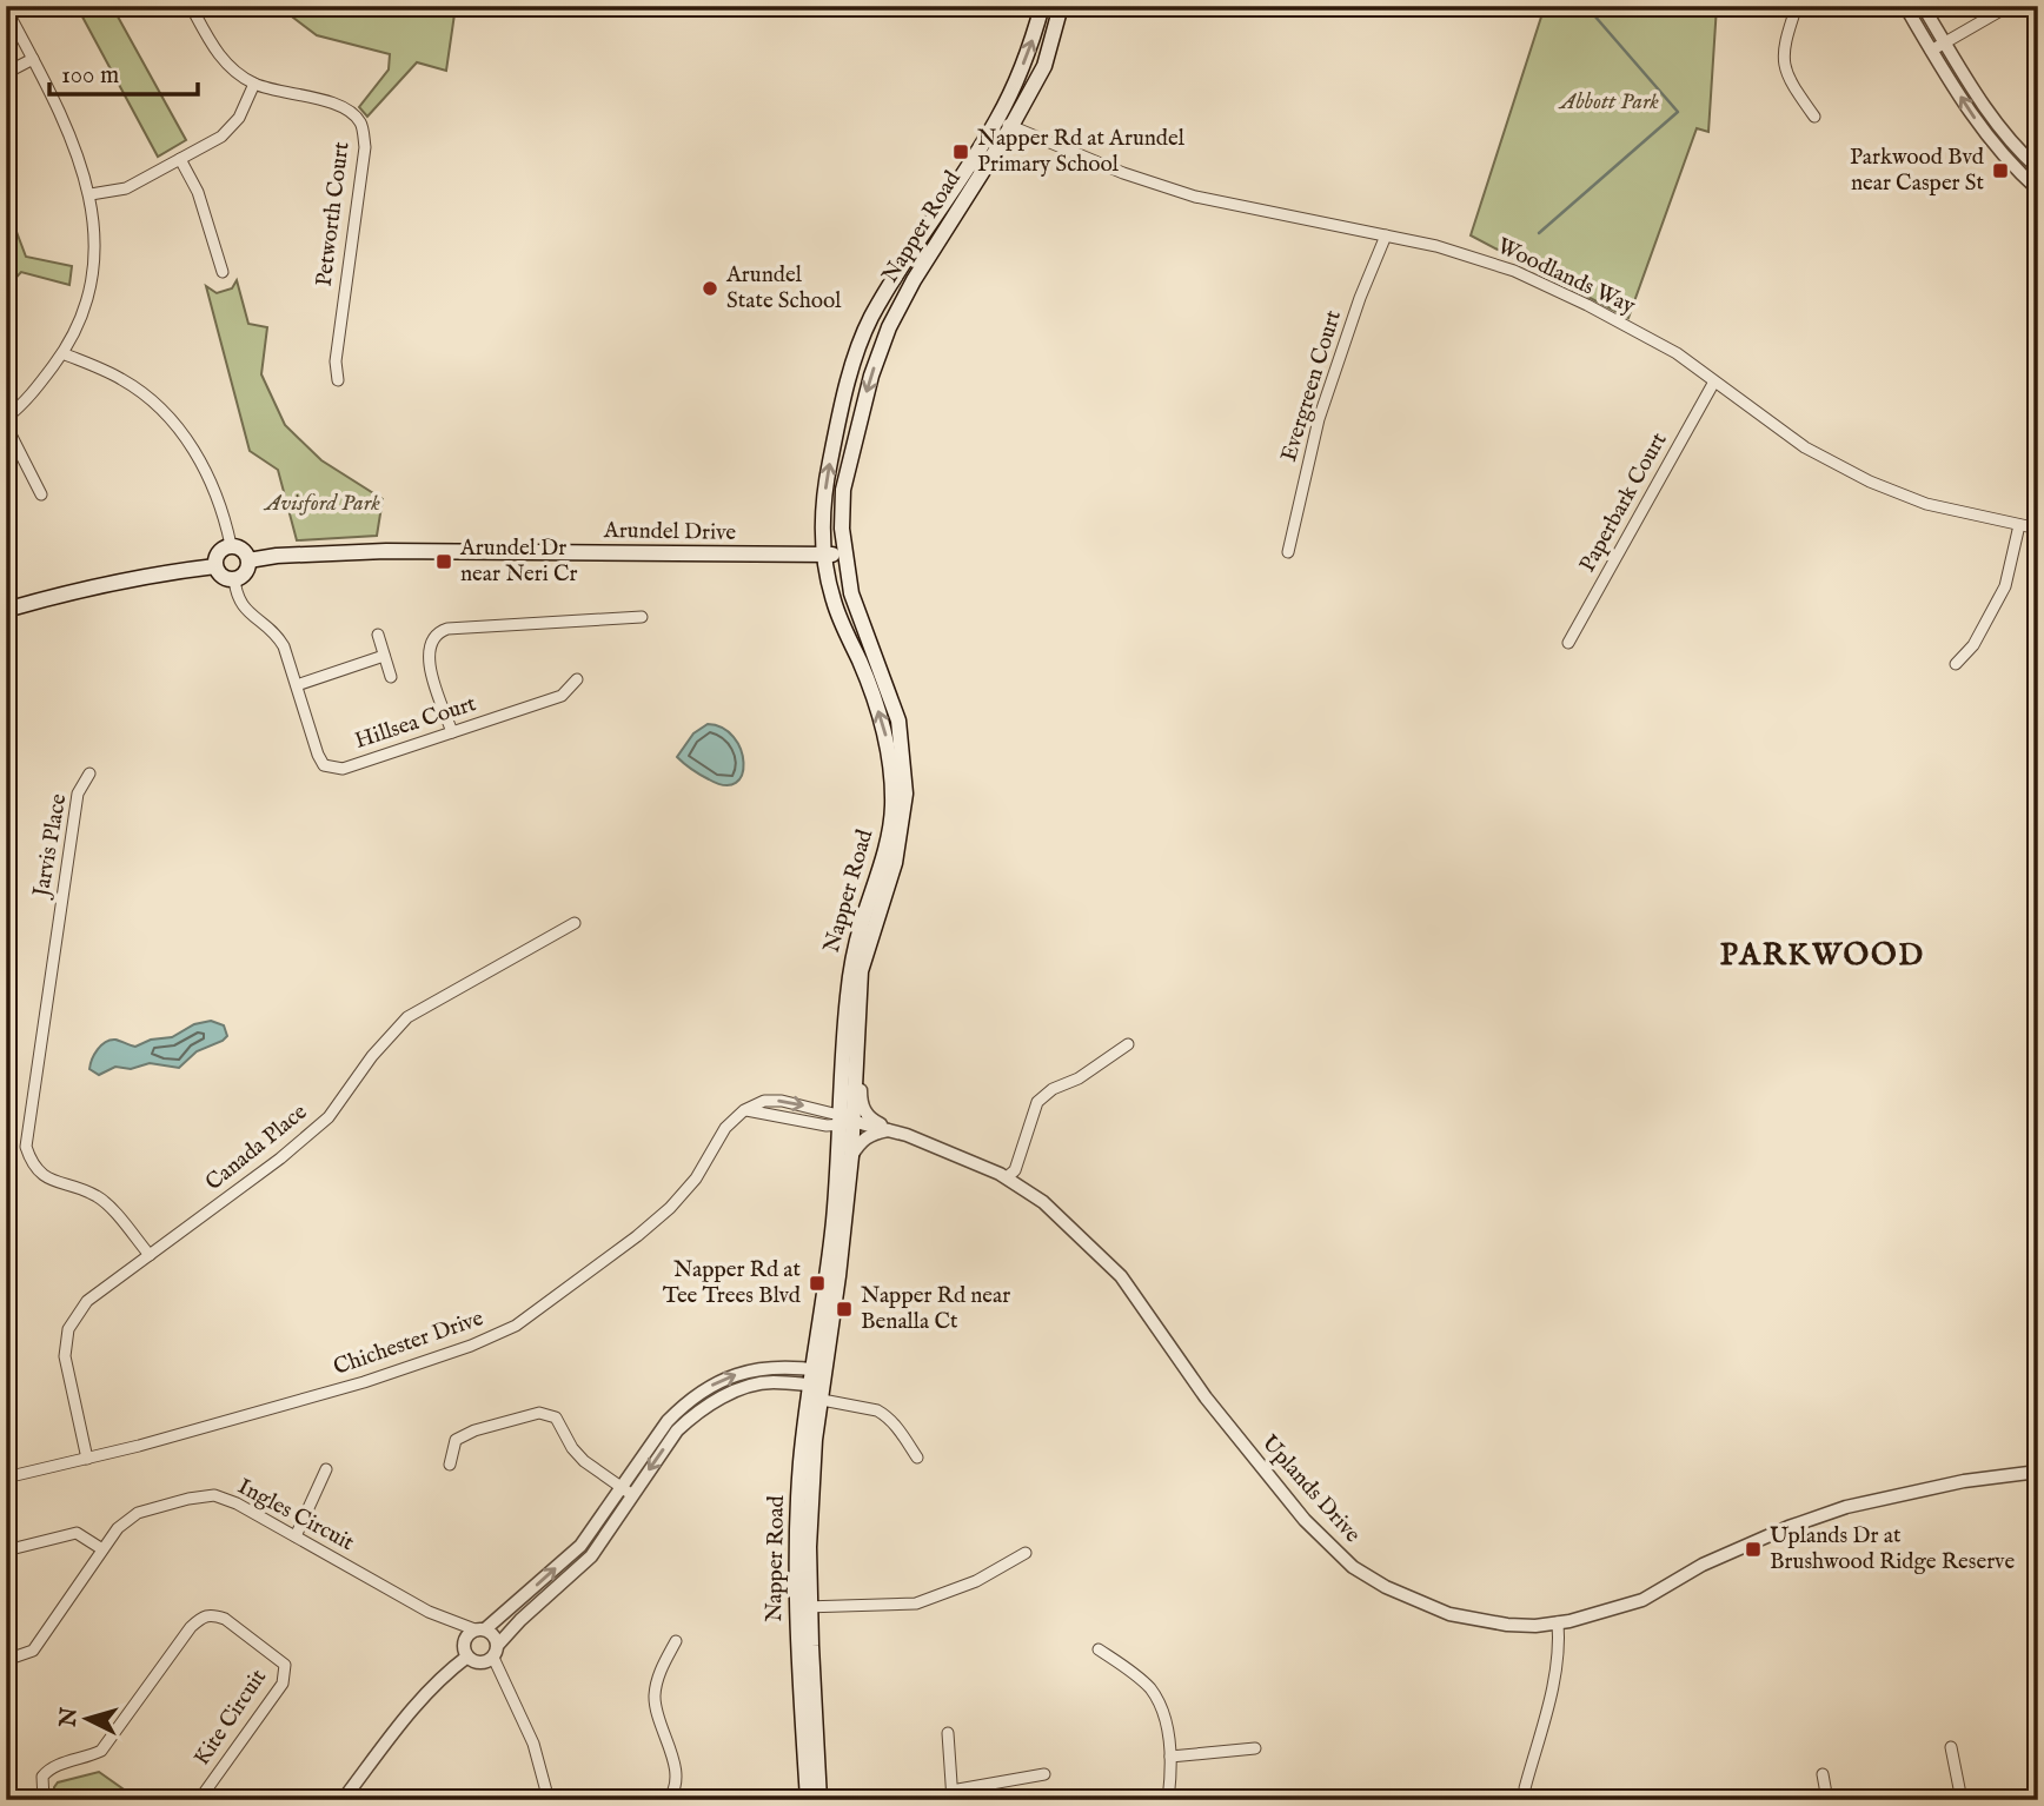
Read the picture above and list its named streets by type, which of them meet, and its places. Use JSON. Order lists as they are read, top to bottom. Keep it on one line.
{"streets":{"main road":["Napper Road","Arundel Drive"],"street":["Petworth Court","Woodlands Way","Evergreen Court","Paperbark Court","Hillsea Court","Jarvis Place","Canada Place","Chichester Drive","Uplands Drive","Ingles Circuit","Kite Circuit"]},"crossings":[["Napper Road","Woodlands Way"],["Napper Road","Arundel Drive"],["Napper Road","Chichester Drive"],["Napper Road","Uplands Drive"],["Woodlands Way","Evergreen Court"],["Woodlands Way","Paperbark Court"],["Arundel Drive","Hillsea Court"],["Jarvis Place","Canada Place"],["Canada Place","Chichester Drive"],["Chichester Drive","Uplands Drive"]],"districts":["PARKWOOD"],"parks":["Abbott Park","Avisford Park"],"places":{"transit":["Napper Rd at Arundel Primary School","Parkwood Bvd near Casper St","Arundel Dr near Neri Cr","Napper Rd at Tee Trees Blvd","Napper Rd near Benalla Ct","Uplands Dr at Brushwood Ridge Reserve"],"other":["Arundel State School"]},"scale_bar":"100 m","north":"left"}
